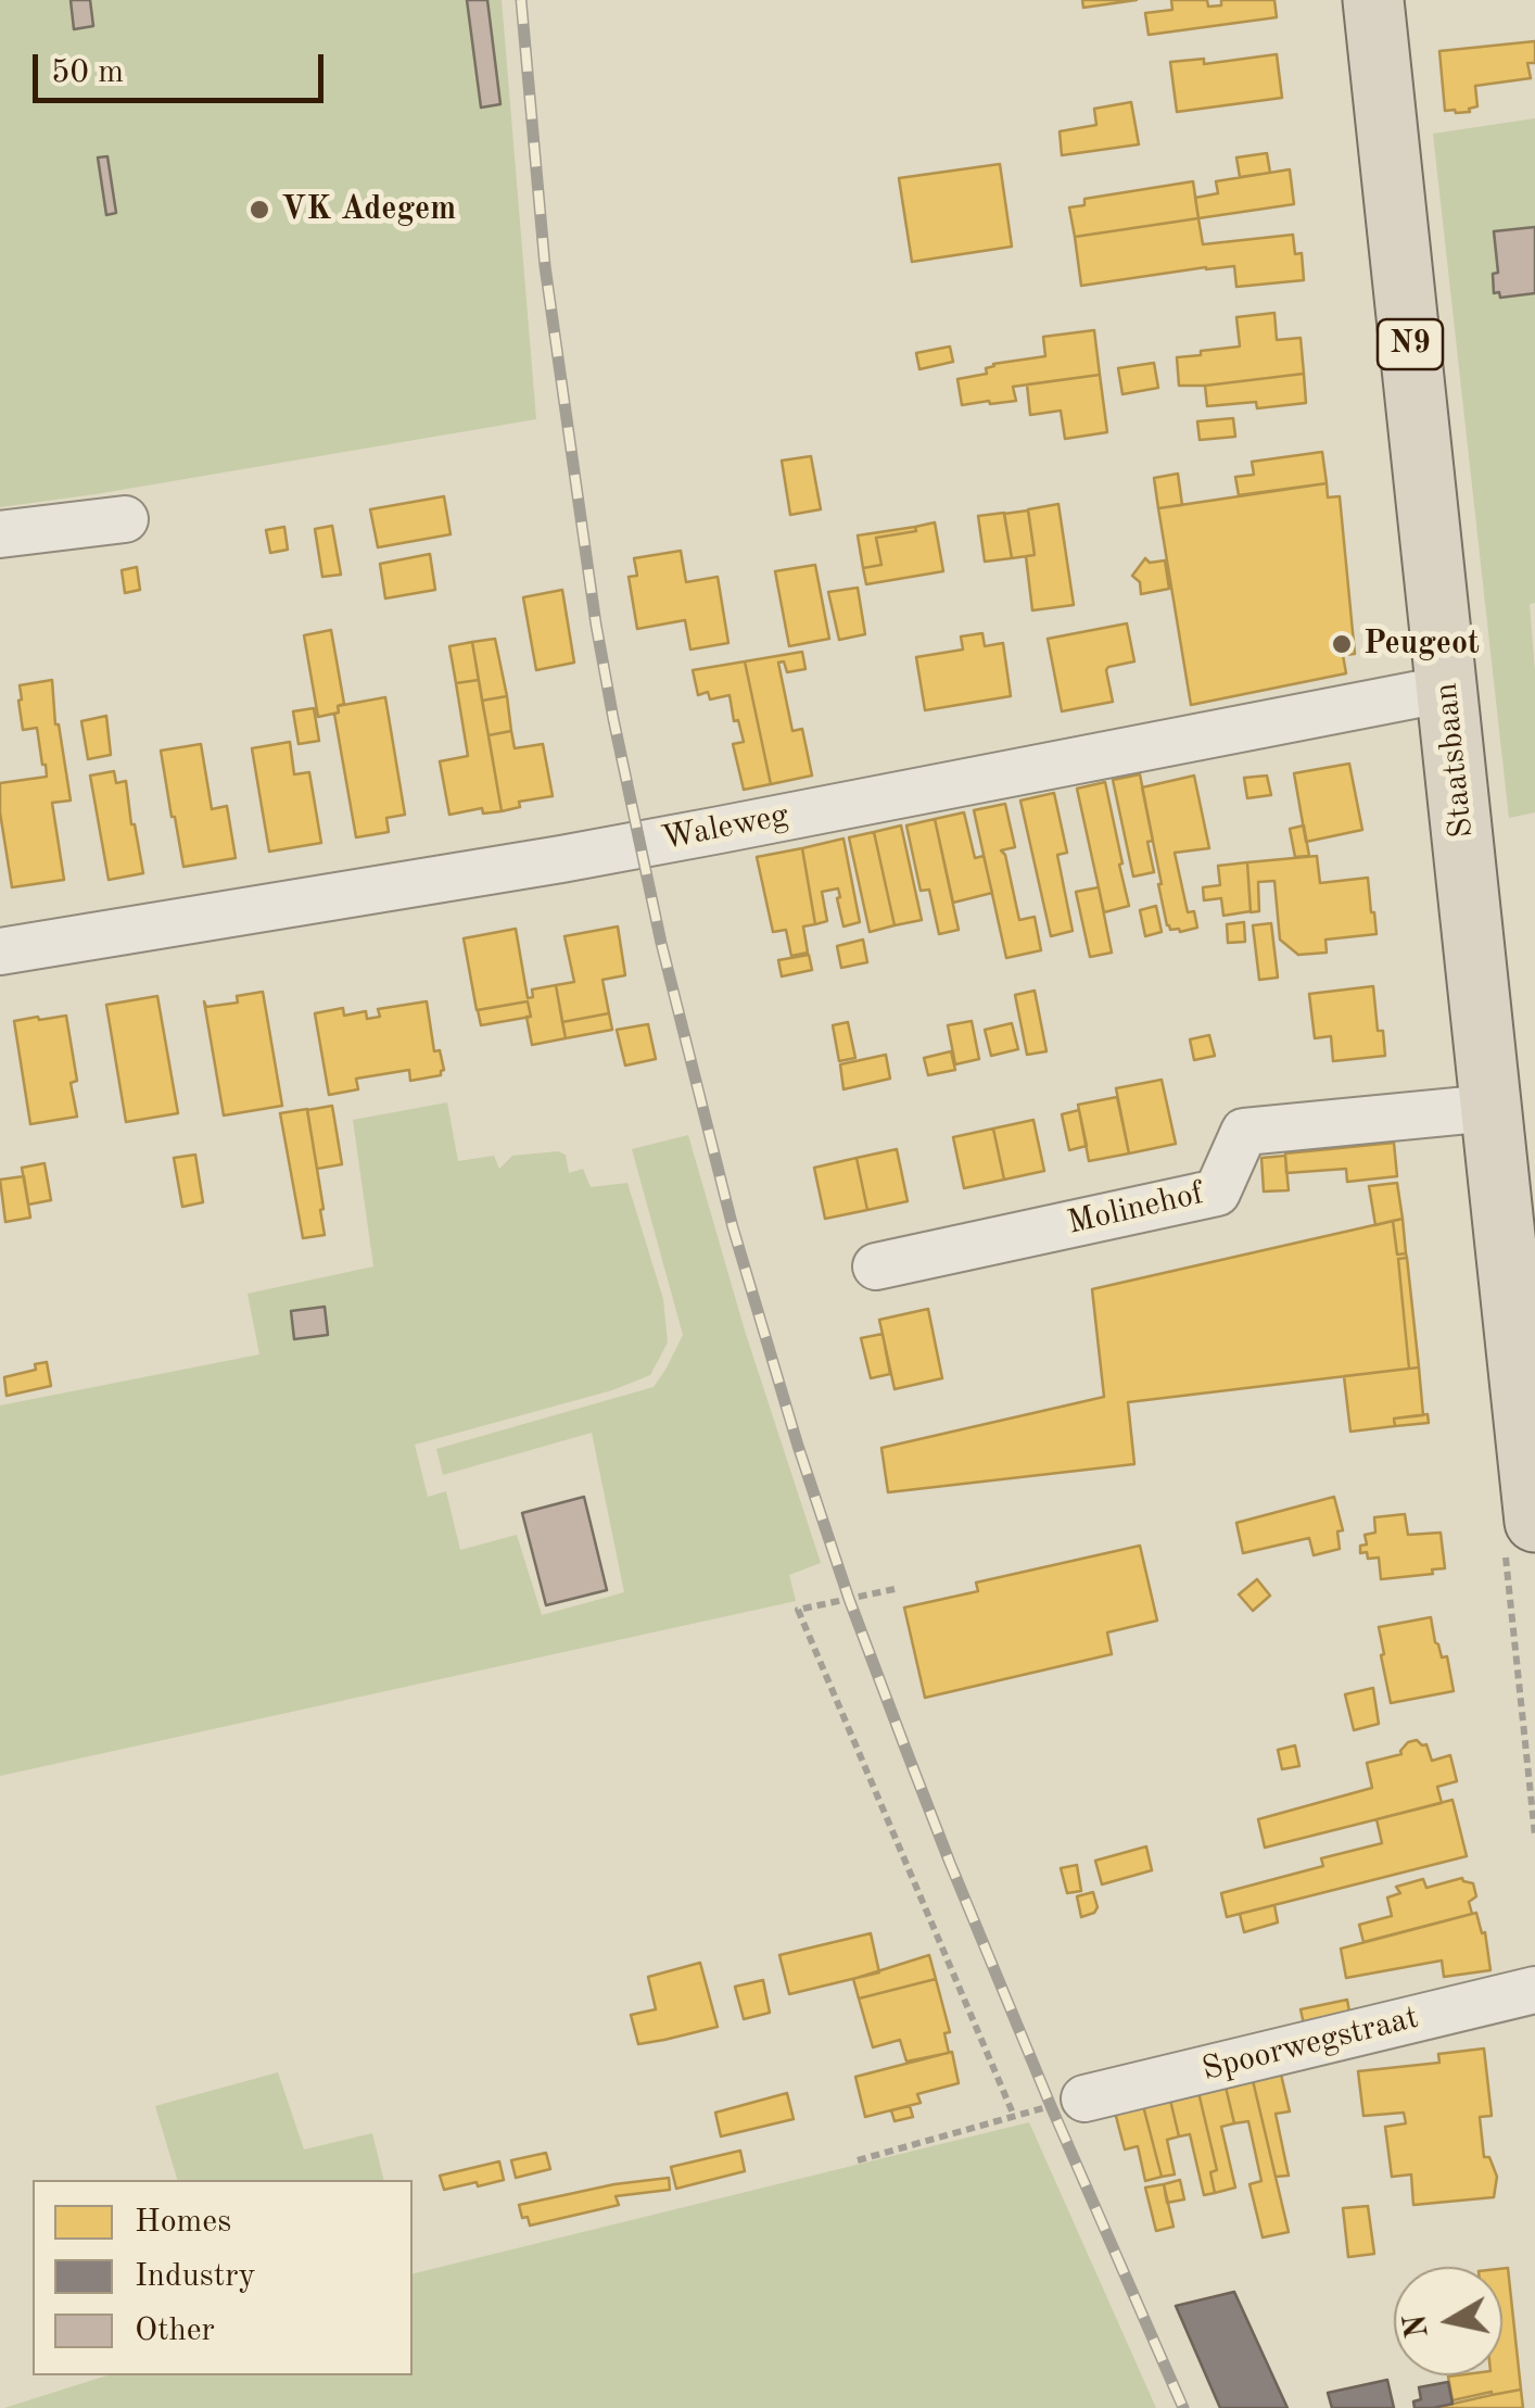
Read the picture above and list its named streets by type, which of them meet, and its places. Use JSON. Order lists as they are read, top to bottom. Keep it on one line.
{"streets":{"main road":["N9","Staatsbaan"],"street":["Waleweg","Molinehof","Spoorwegstraat"]},"crossings":[["Staatsbaan","Waleweg"],["Staatsbaan","Molinehof"]],"places":["VK Adegem","Peugeot"],"legend":["Homes","Industry","Other"],"scale_bar":"50 m","north":"left"}
